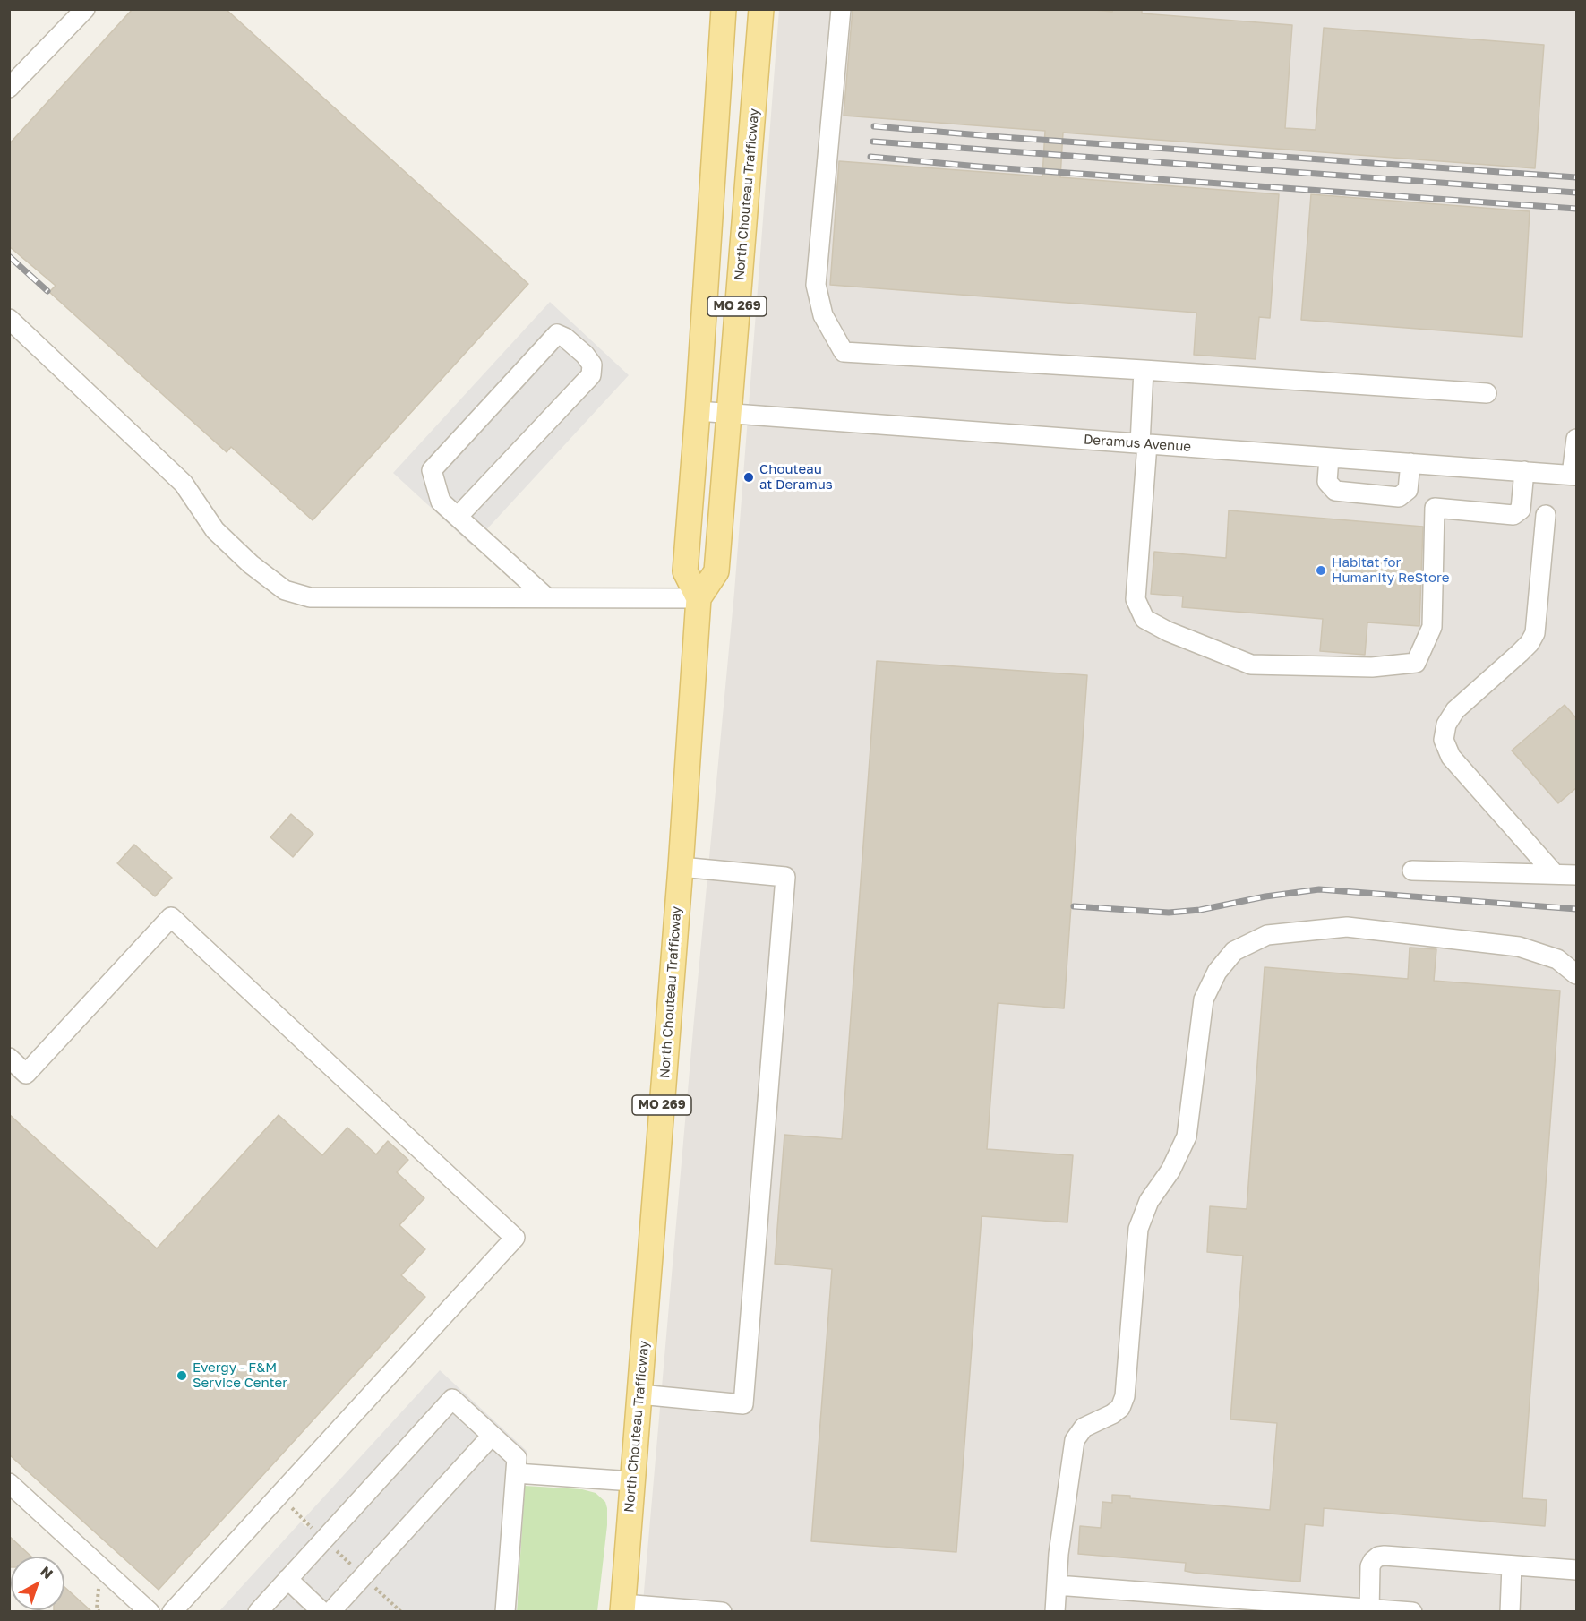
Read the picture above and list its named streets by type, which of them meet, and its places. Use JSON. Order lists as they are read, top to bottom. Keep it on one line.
{"streets":{"main road":["North Chouteau Trafficway","MO 269"],"street":["Deramus Avenue"]},"crossings":[["North Chouteau Trafficway","MO 269"],["North Chouteau Trafficway","Deramus Avenue"],["MO 269","Deramus Avenue"]],"places":["Chouteau at Deramus","Habitat for Humanity ReStore","Evergy - F&M Service Center"],"north":"top right"}
